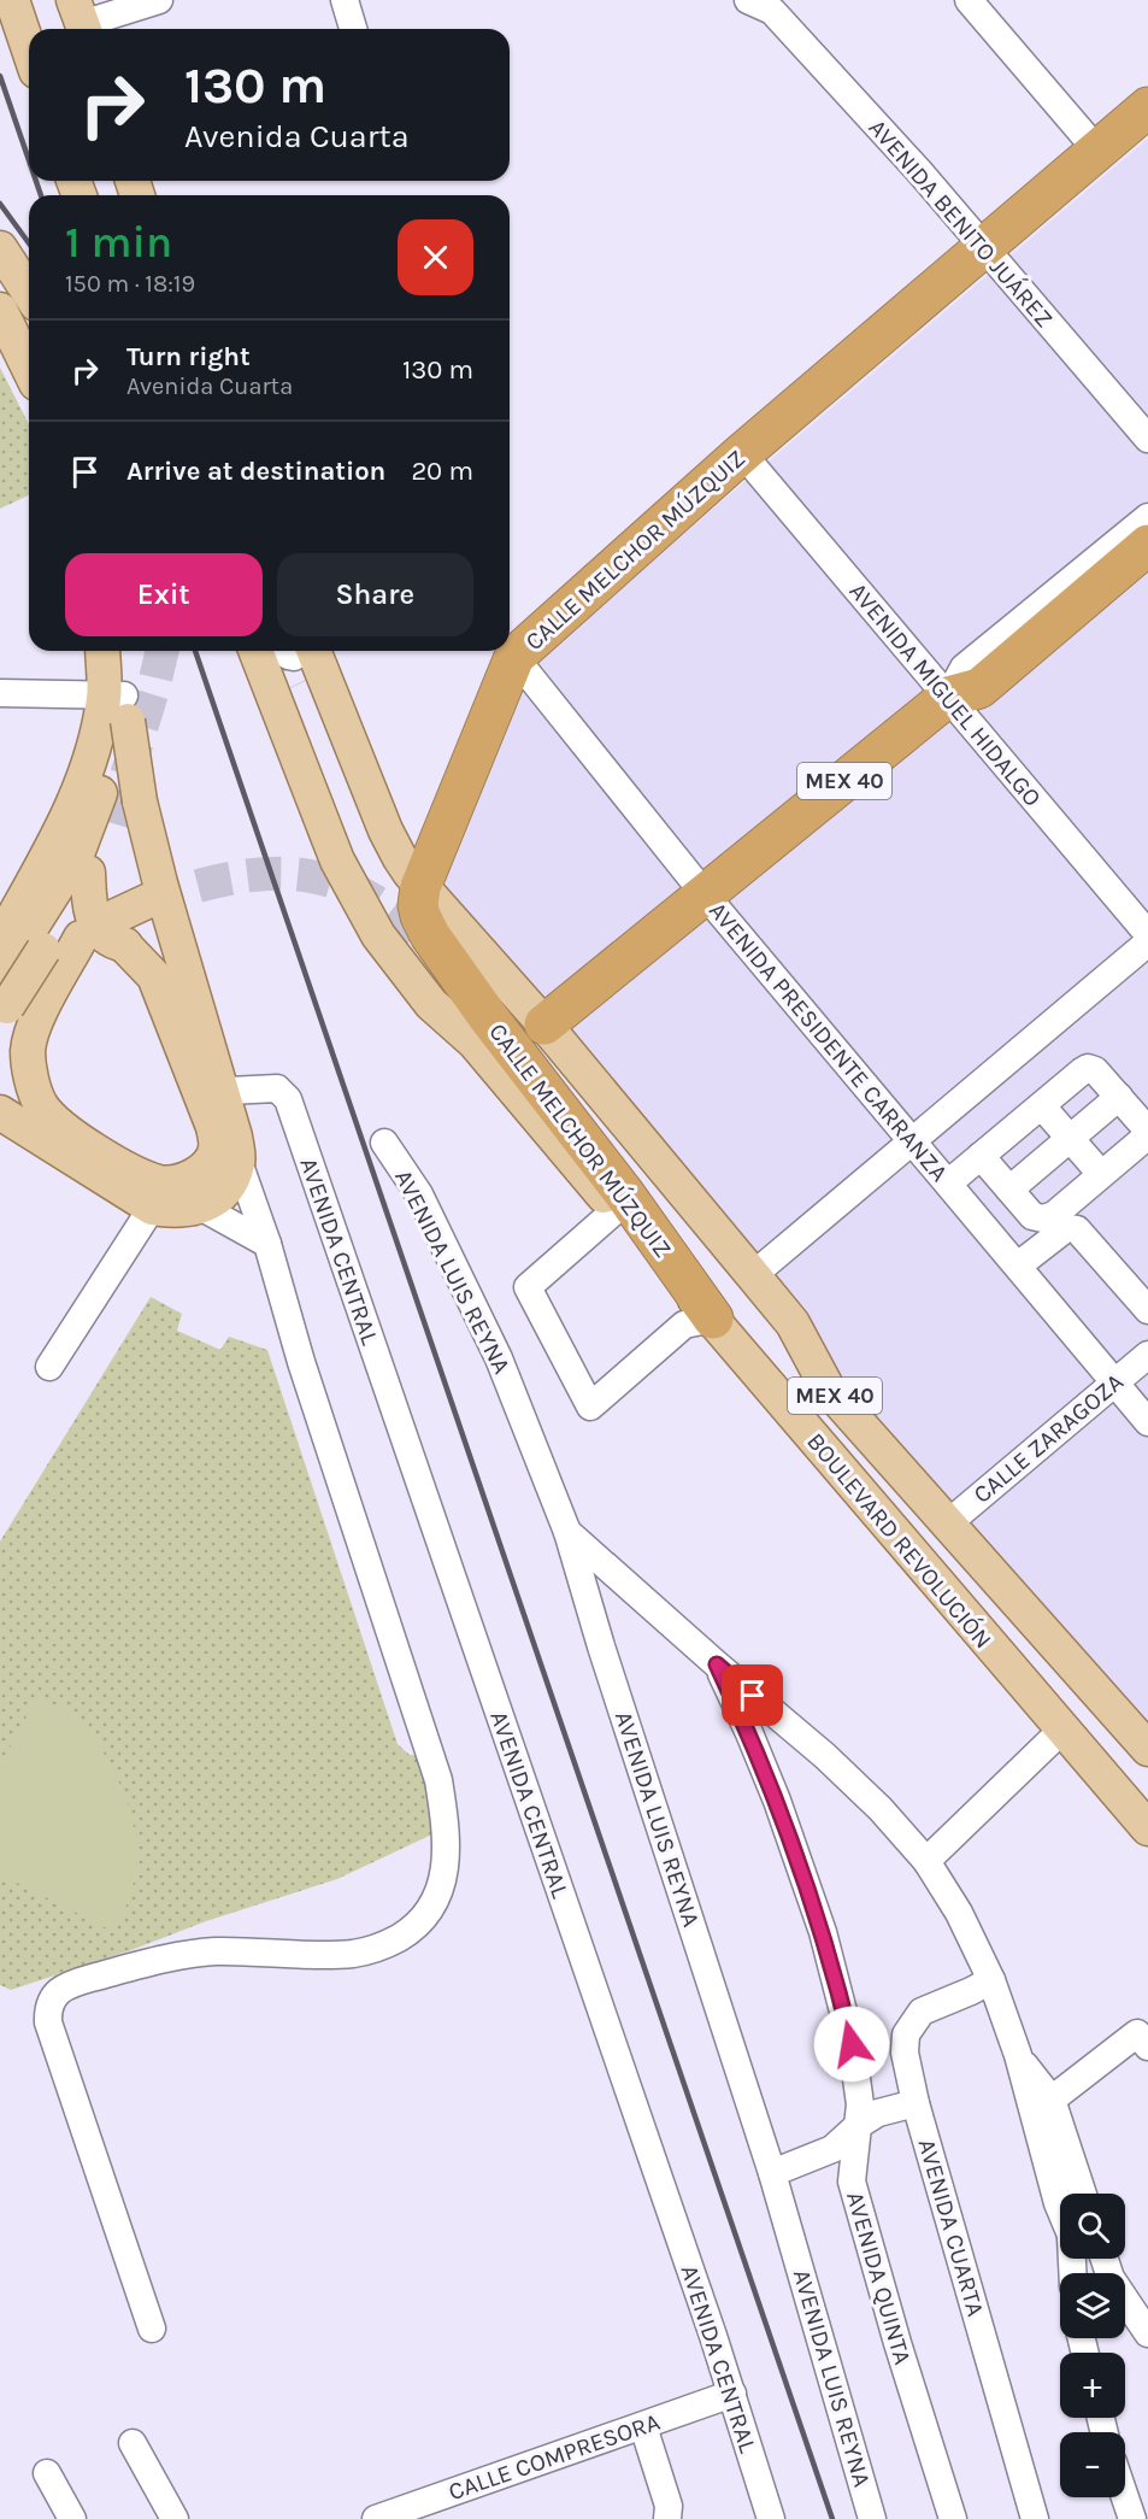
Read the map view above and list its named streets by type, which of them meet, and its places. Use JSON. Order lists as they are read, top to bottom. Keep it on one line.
{"streets":{"highway":["CALLE MELCHOR MÚZQUIZ","MEX 40"],"main road":["BOULEVARD REVOLUCIÓN"],"street":["AVENIDA BENITO JUÁREZ","AVENIDA MIGUEL HIDALGO","AVENIDA PRESIDENTE CARRANZA","AVENIDA CENTRAL","AVENIDA LUIS REYNA","CALLE ZARAGOZA","AVENIDA CUARTA","AVENIDA QUINTA","CALLE COMPRESORA"]},"crossings":[["AVENIDA BENITO JUÁREZ","CALLE MELCHOR MÚZQUIZ"],["CALLE MELCHOR MÚZQUIZ","AVENIDA MIGUEL HIDALGO"],["CALLE MELCHOR MÚZQUIZ","MEX 40"],["CALLE MELCHOR MÚZQUIZ","AVENIDA PRESIDENTE CARRANZA"],["CALLE MELCHOR MÚZQUIZ","BOULEVARD REVOLUCIÓN"],["AVENIDA MIGUEL HIDALGO","MEX 40"],["MEX 40","AVENIDA PRESIDENTE CARRANZA"],["MEX 40","CALLE ZARAGOZA"],["AVENIDA PRESIDENTE CARRANZA","CALLE ZARAGOZA"],["AVENIDA CENTRAL","CALLE COMPRESORA"]],"page":{"turn":["130 m","Avenida Cuarta"],"heading":["1 min","150 m · 18:19"],"list":[{"name":"Turn right","note":"Avenida Cuarta","value":"130 m"},{"name":"Arrive at destination","value":"20 m"}],"buttons":["Exit","Share"],"map_buttons":["+","−"]}}
